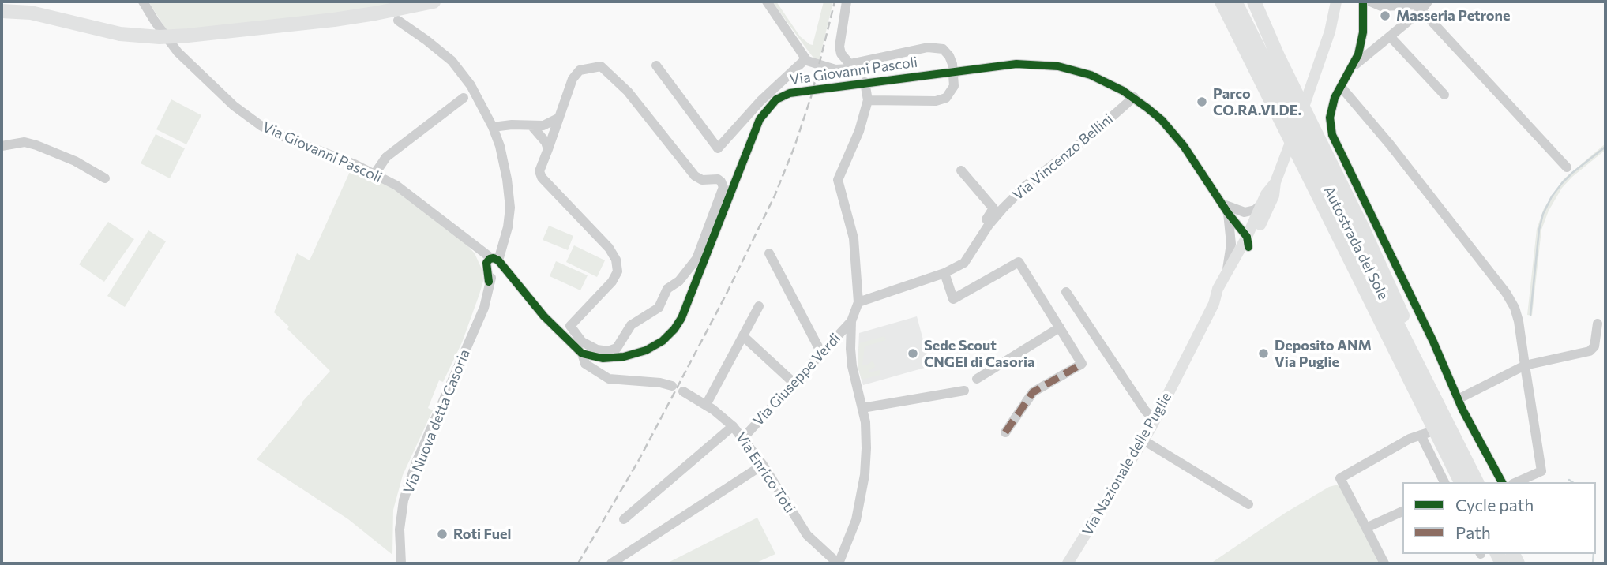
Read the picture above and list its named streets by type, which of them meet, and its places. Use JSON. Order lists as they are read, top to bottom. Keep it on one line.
{"streets":{"highway":["Autostrada del Sole"],"main road":["Via Nazionale delle Puglie"],"street":["Via Giovanni Pascoli","Via Vincenzo Bellini","Via Giuseppe Verdi","Via Nuova detta Casoria","Via Enrico Toti"]},"crossings":[["Via Giovanni Pascoli","Via Vincenzo Bellini"],["Via Giovanni Pascoli","Via Nuova detta Casoria"],["Via Giovanni Pascoli","Via Nazionale delle Puglie"],["Via Giuseppe Verdi","Via Enrico Toti"]],"places":["Masseria Petrone","Parco CO.RA.VI.DE.","Sede Scout CNGEI di Casoria","Deposito ANM Via Puglie","Roti Fuel"],"legend":["Cycle path","Path"]}
